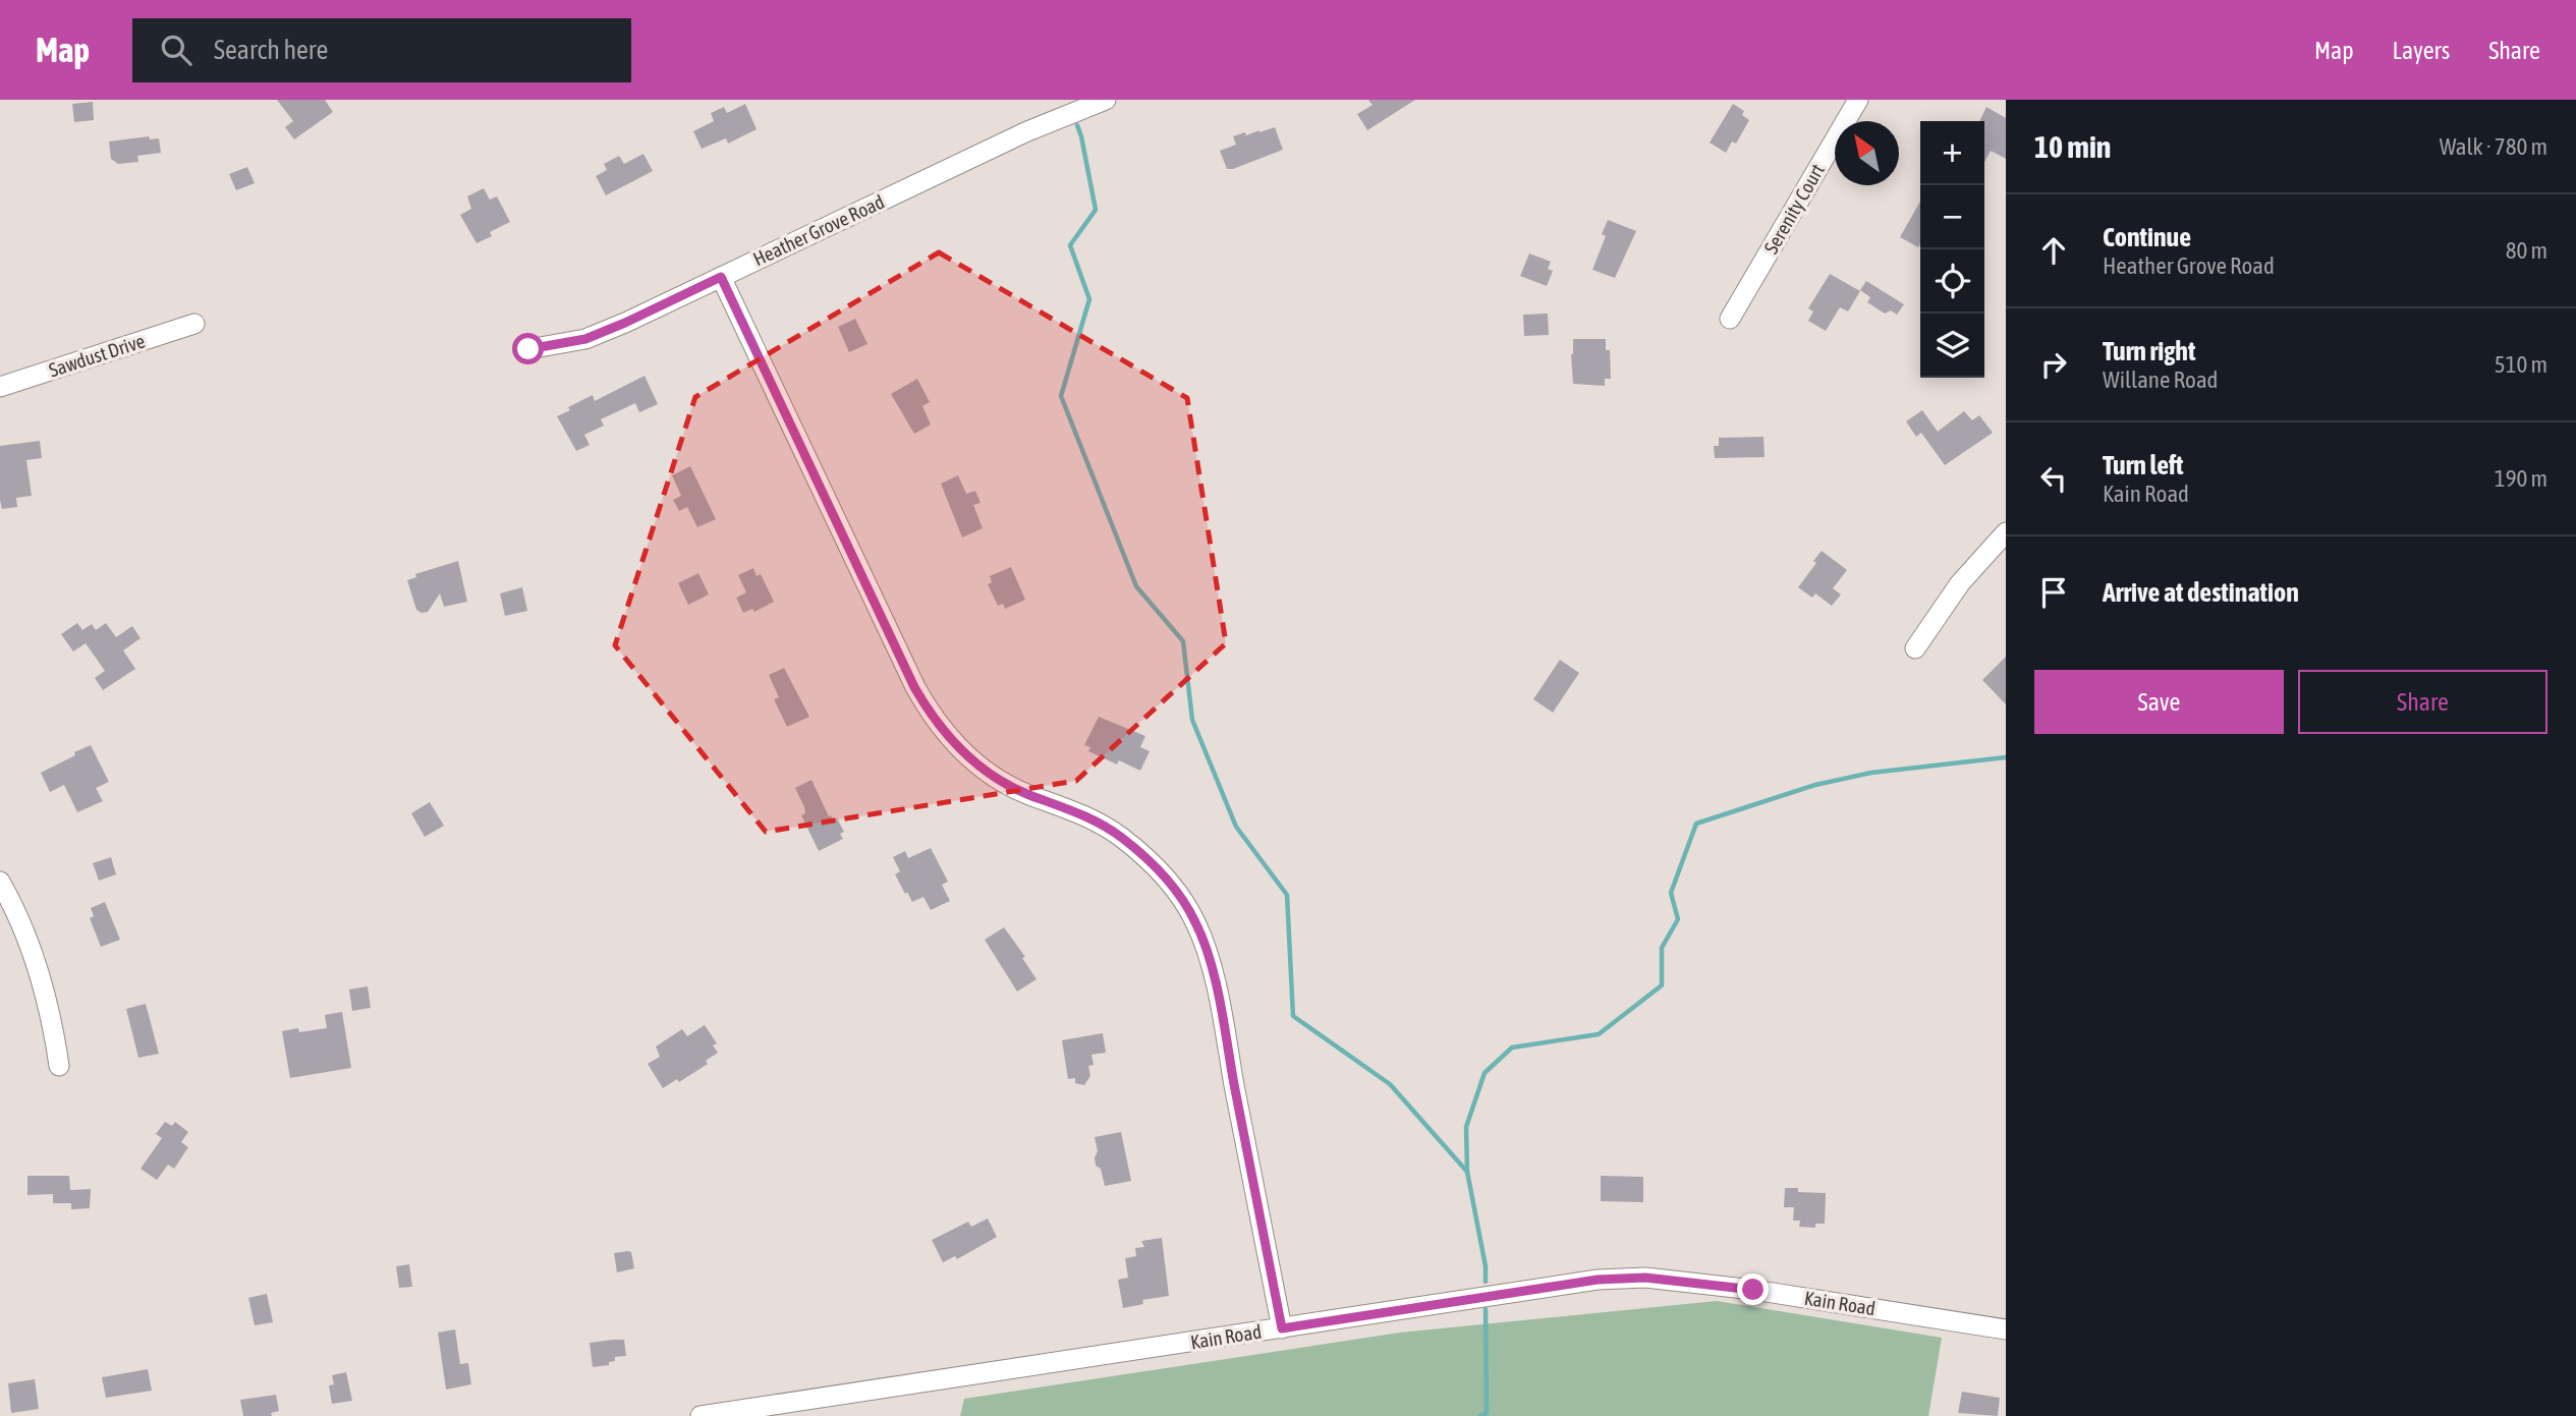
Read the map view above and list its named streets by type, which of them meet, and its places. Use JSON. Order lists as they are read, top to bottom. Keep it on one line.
{"streets":{"street":["Serenity Court","Heather Grove Road","Sawdust Drive","Kain Road"]},"north":"top left","page":{"header":"Map","search":"Search here","nav":["Map","Layers","Share"],"heading":["10 min","Walk · 780 m"],"map_buttons":["+","−"],"list":[["Continue","Heather Grove Road","80 m"],["Turn right","Willane Road","510 m"],["Turn left","Kain Road","190 m"],"Arrive at destination"],"buttons":["Save","Share"]}}
